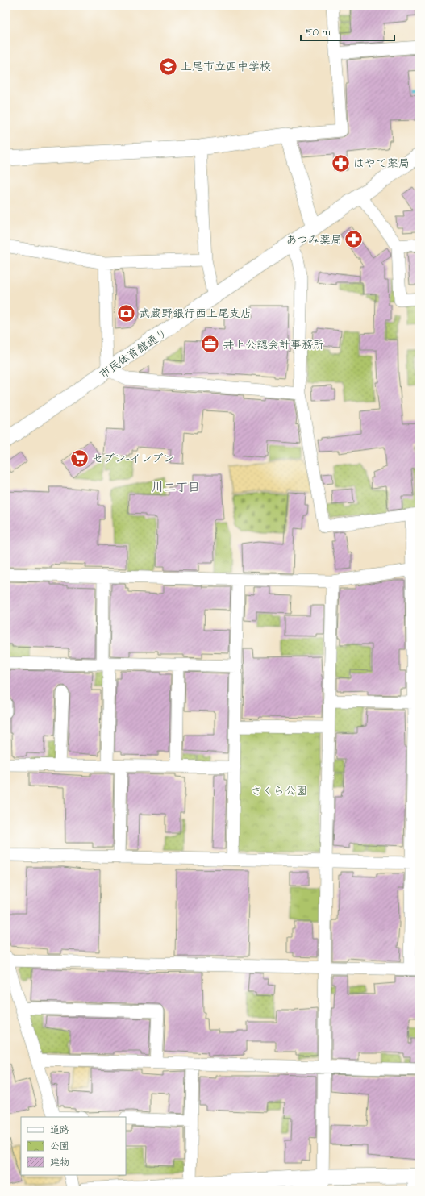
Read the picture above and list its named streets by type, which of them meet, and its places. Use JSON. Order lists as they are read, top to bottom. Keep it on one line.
{"streets":{"street":["市民体育館通り"]},"districts":["川二丁目"],"parks":["さくら公園"],"places":{"school or university":["上尾市立西中学校"],"pharmacy":["はやて薬局","あつみ薬局"],"bank":["武蔵野銀行西上尾支店"],"office":["井上公認会計事務所"],"supermarket":["セブン-イレブン"]},"legend":["道路","公園","建物"],"scale_bar":"50 m"}
